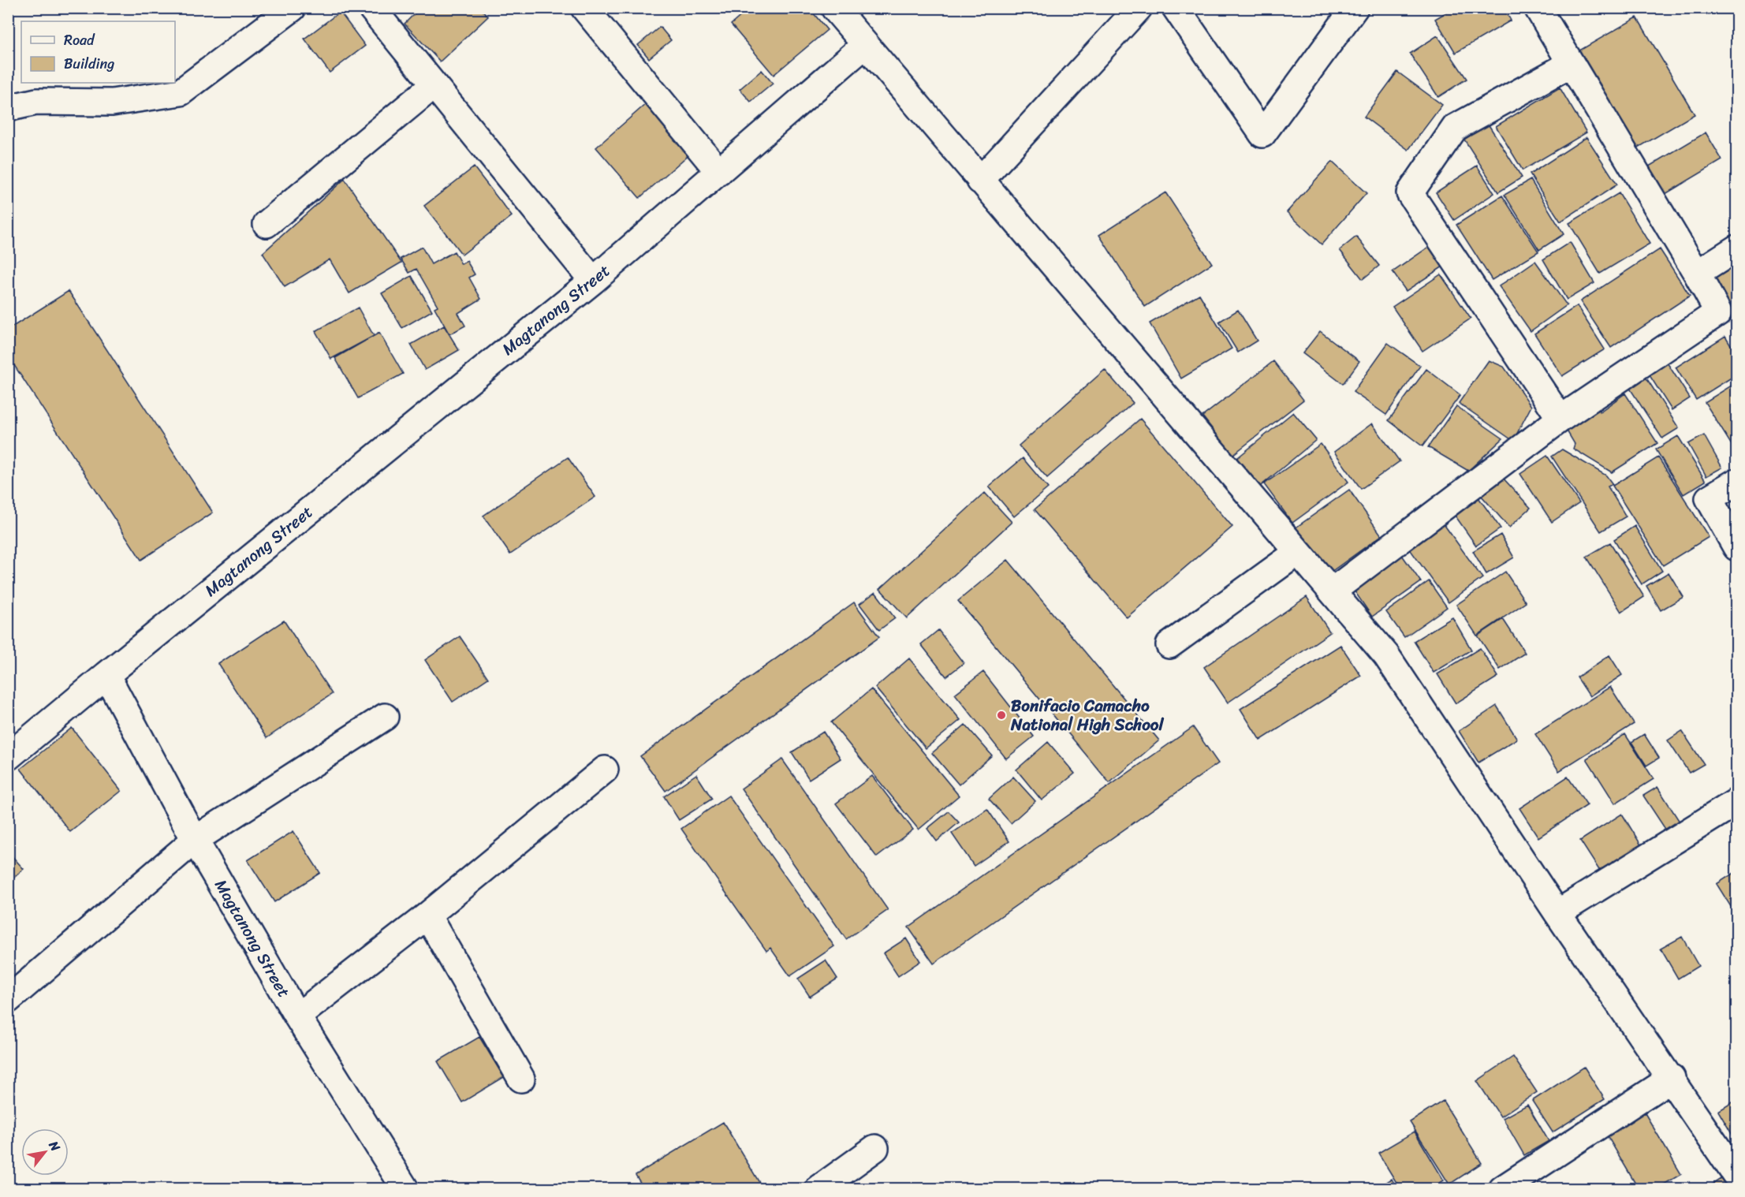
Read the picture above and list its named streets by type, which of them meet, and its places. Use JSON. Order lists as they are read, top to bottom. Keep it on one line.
{"streets":{"street":["Magtanong Street"]},"places":["Bonifacio Camacho National High School"],"legend":["Road","Building"],"north":"top right"}
